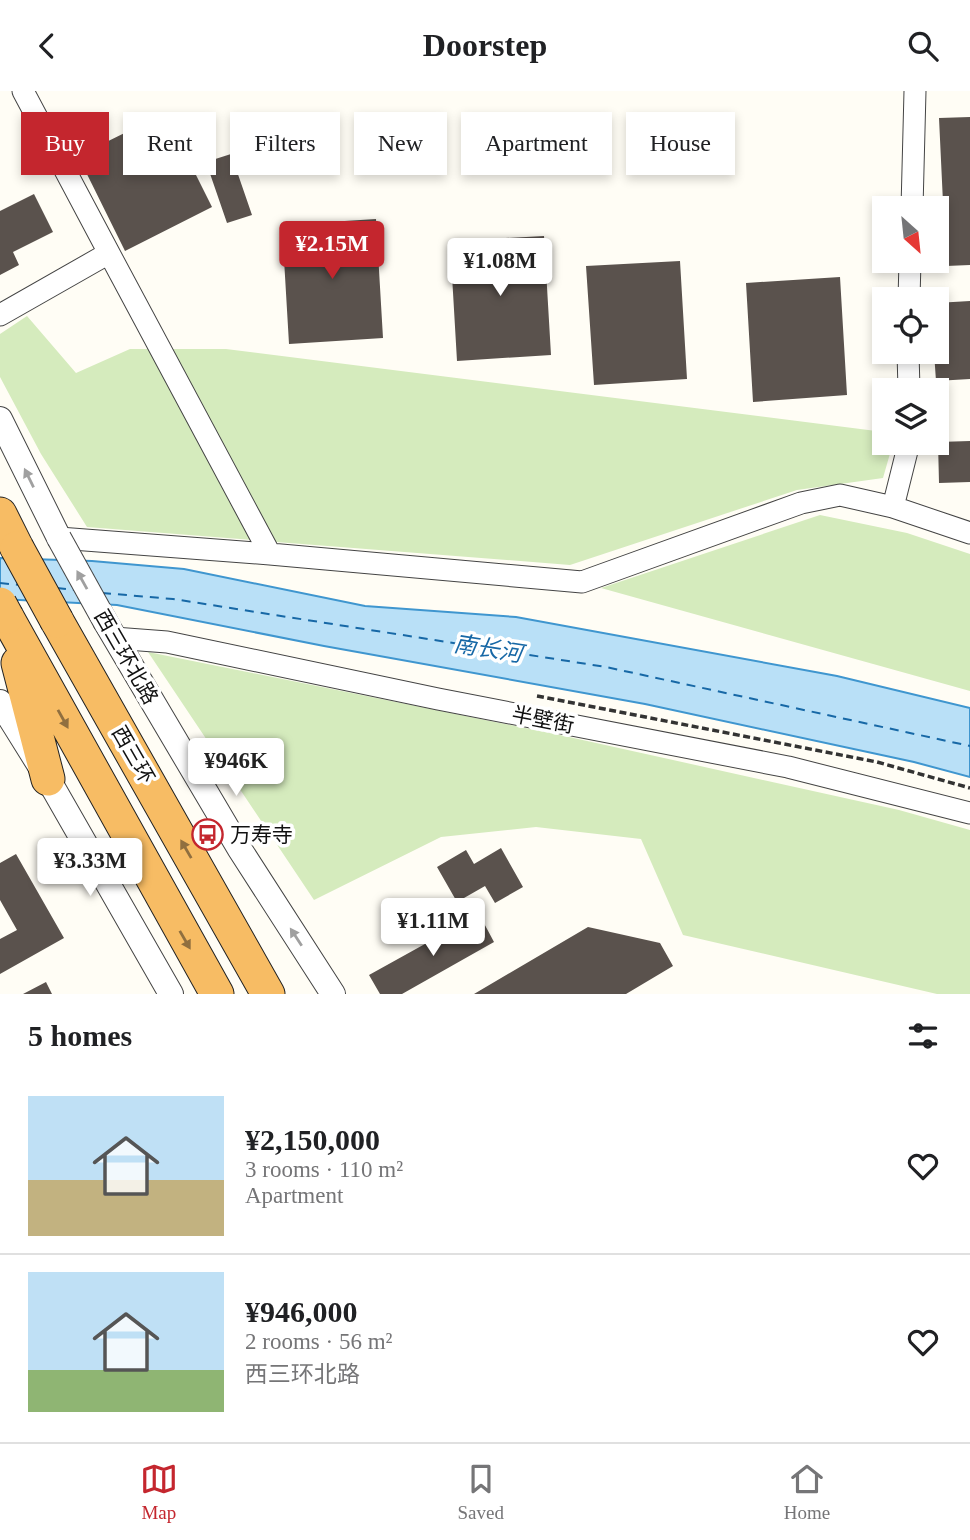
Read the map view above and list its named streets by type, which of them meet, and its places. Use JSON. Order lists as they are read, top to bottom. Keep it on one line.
{"streets":{"highway":["西三环"],"street":["西三环北路","半壁街"]},"crossings":[["西三环北路","半壁街"]],"water":["南长河"],"places":{"bus stop":["万寿寺"]},"north":"bottom right","page":{"header":"Doorstep","chip":["Buy","Rent","Filters","New","Apartment","House"],"price":["¥2.15M","¥1.08M","¥946K","¥3.33M","¥1.11M"],"heading":"5 homes","list":[{"name":"¥2,150,000","note":"3 rooms · 110 m² · Apartment"},{"name":"¥946,000","note":"2 rooms · 56 m² · 西三环北路"}],"tabs":["Map","Saved","Home"]}}
